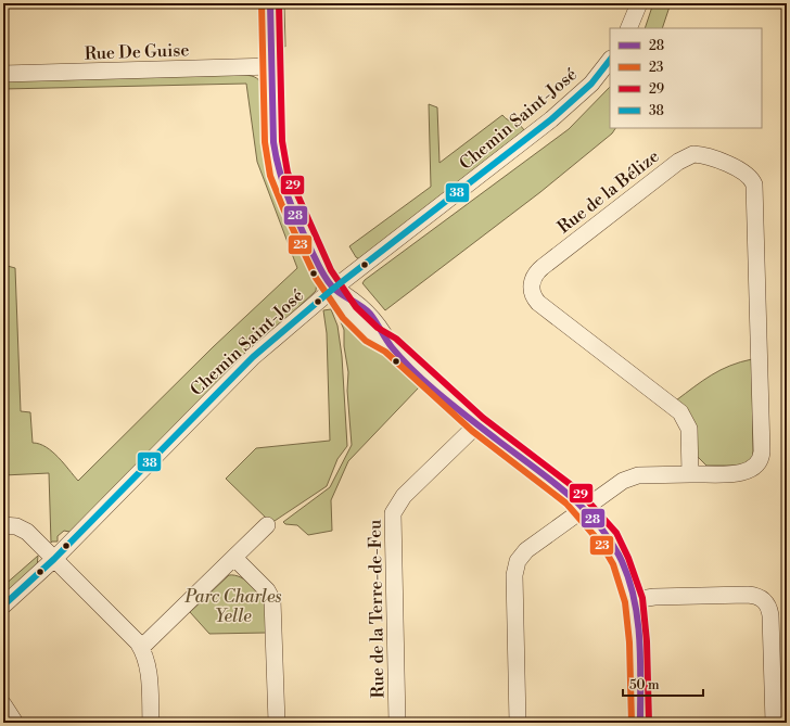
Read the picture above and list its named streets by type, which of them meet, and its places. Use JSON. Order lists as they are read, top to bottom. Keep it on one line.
{"streets":{"street":["Rue De Guise","Chemin Saint-José","Rue de la Bélize","Rue de la Terre-de-Feu"]},"parks":["Parc Charles Yelle"],"lines":["transit line 28","transit line 23","transit line 29","transit line 38"],"legend":["28","23","29","38"],"scale_bar":"50 m"}
